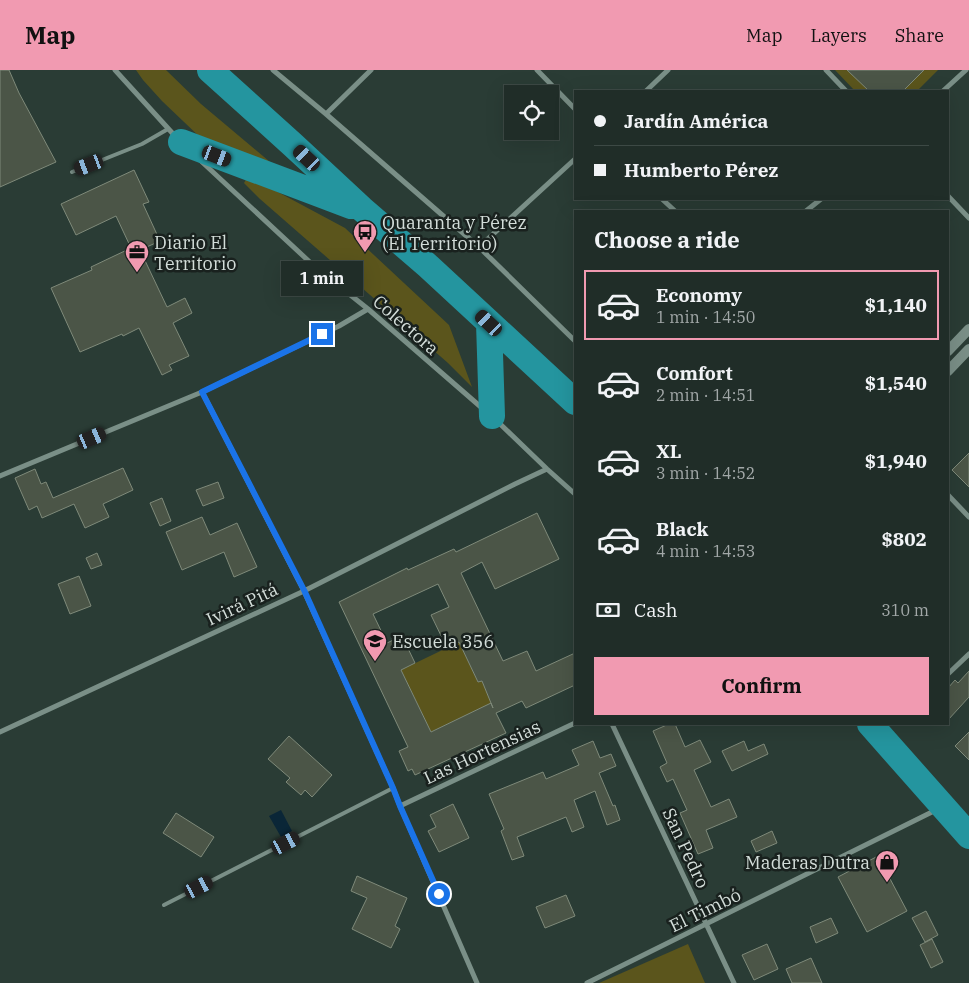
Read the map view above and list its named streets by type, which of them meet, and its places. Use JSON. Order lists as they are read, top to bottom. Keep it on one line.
{"streets":{"street":["Colectora","Ivirá Pitá","Las Hortensias","San Pedro","El Timbó"]},"crossings":[["Colectora","Ivirá Pitá"],["San Pedro","El Timbó"]],"places":{"bus stop":["Quaranta y Pérez (El Territorio)"],"office":["Diario El Territorio"],"school or university":["Escuela 356"],"shop":["Maderas Dutra"]},"page":{"header":"Map","nav":["Map","Layers","Share"],"banner":["Jardín América","Humberto Pérez"],"heading":"Choose a ride","bubble":"1 min","list":[{"name":"Economy","note":"1 min · 14:50","value":"$1,140"},{"name":"Comfort","note":"2 min · 14:51","value":"$1,540"},{"name":"XL","note":"3 min · 14:52","value":"$1,940"},{"name":"Black","note":"4 min · 14:53","value":"$802"}],"pay":["Cash","310 m"],"buttons":"Confirm"}}
